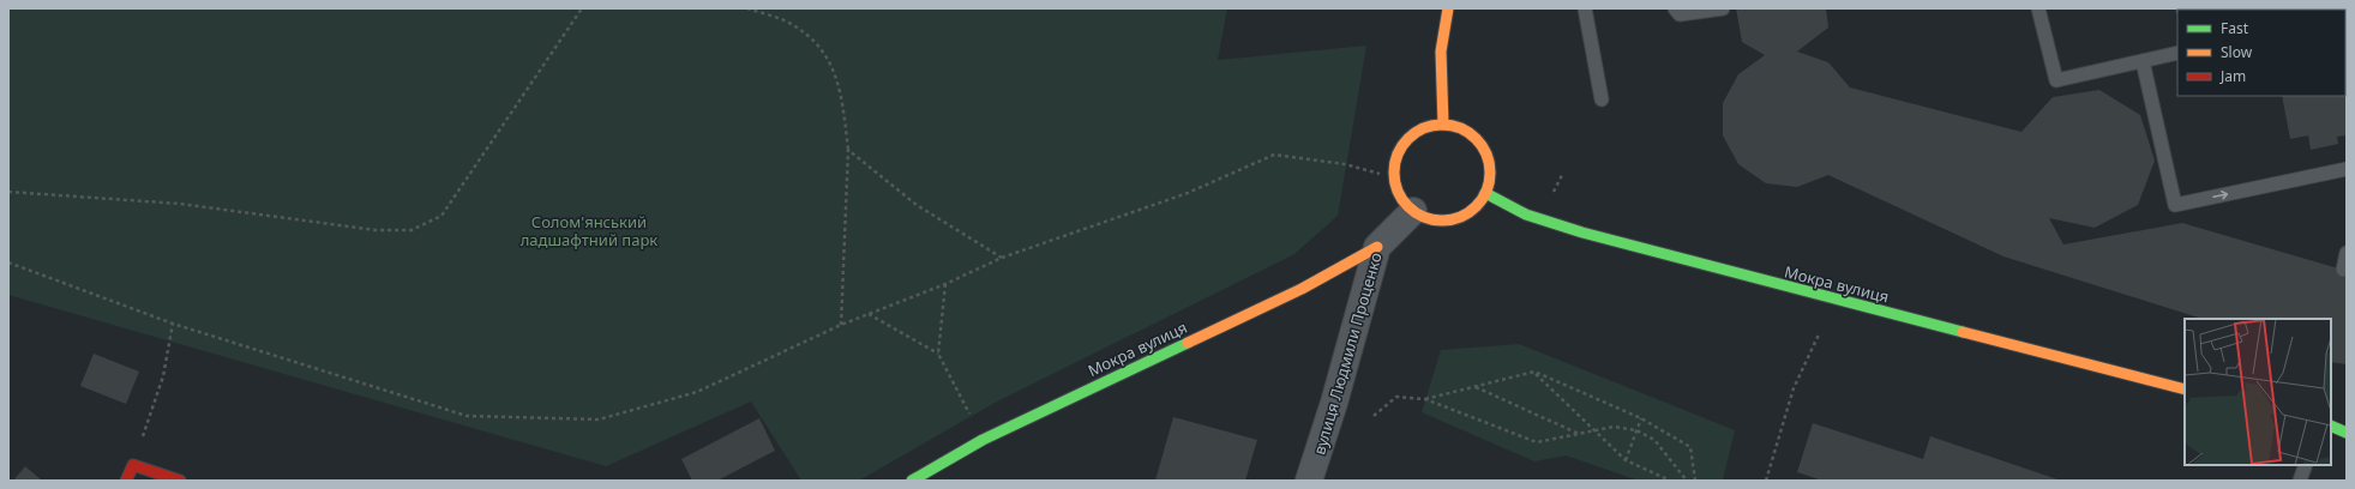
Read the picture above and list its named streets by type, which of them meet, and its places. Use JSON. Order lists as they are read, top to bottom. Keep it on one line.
{"streets":{"street":["Мокра вулиця","вулиця Людмили Проценко"]},"crossings":[["Мокра вулиця","вулиця Людмили Проценко"]],"parks":["Солом'янський ладшафтний парк"],"legend":["Fast","Slow","Jam"]}
